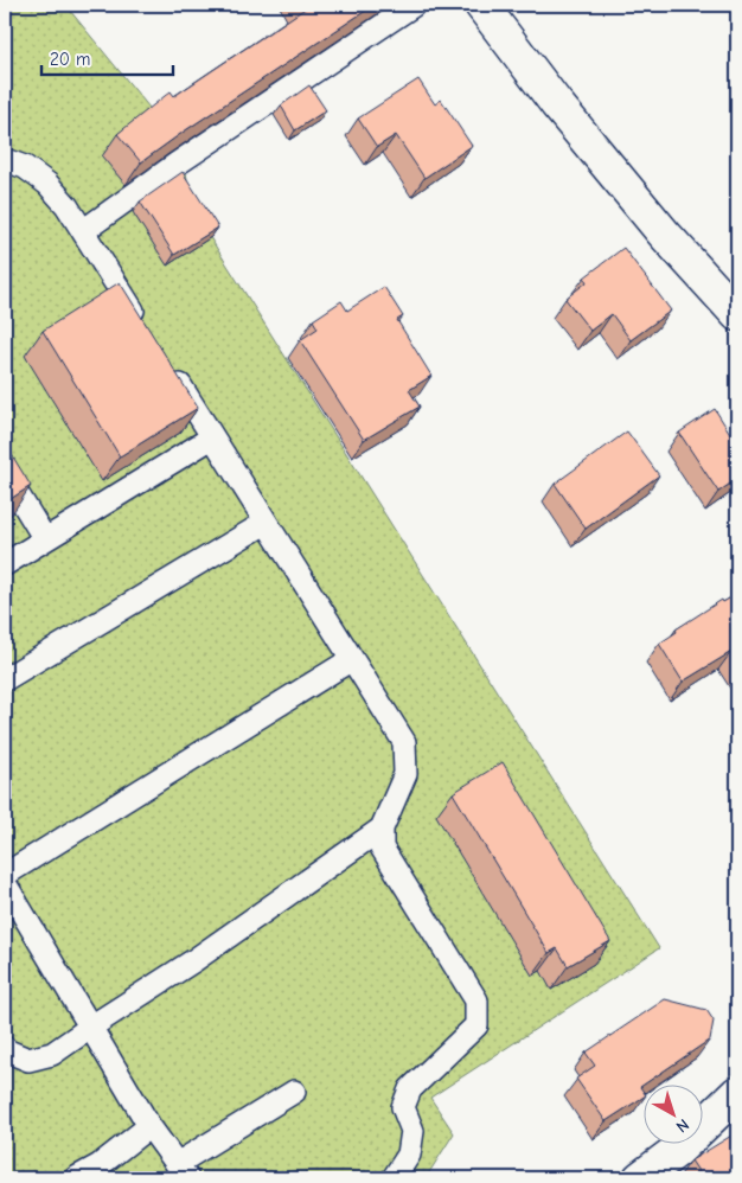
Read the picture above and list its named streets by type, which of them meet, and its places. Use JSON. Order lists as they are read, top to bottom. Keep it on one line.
{"scale_bar":"20 m","north":"bottom right"}
